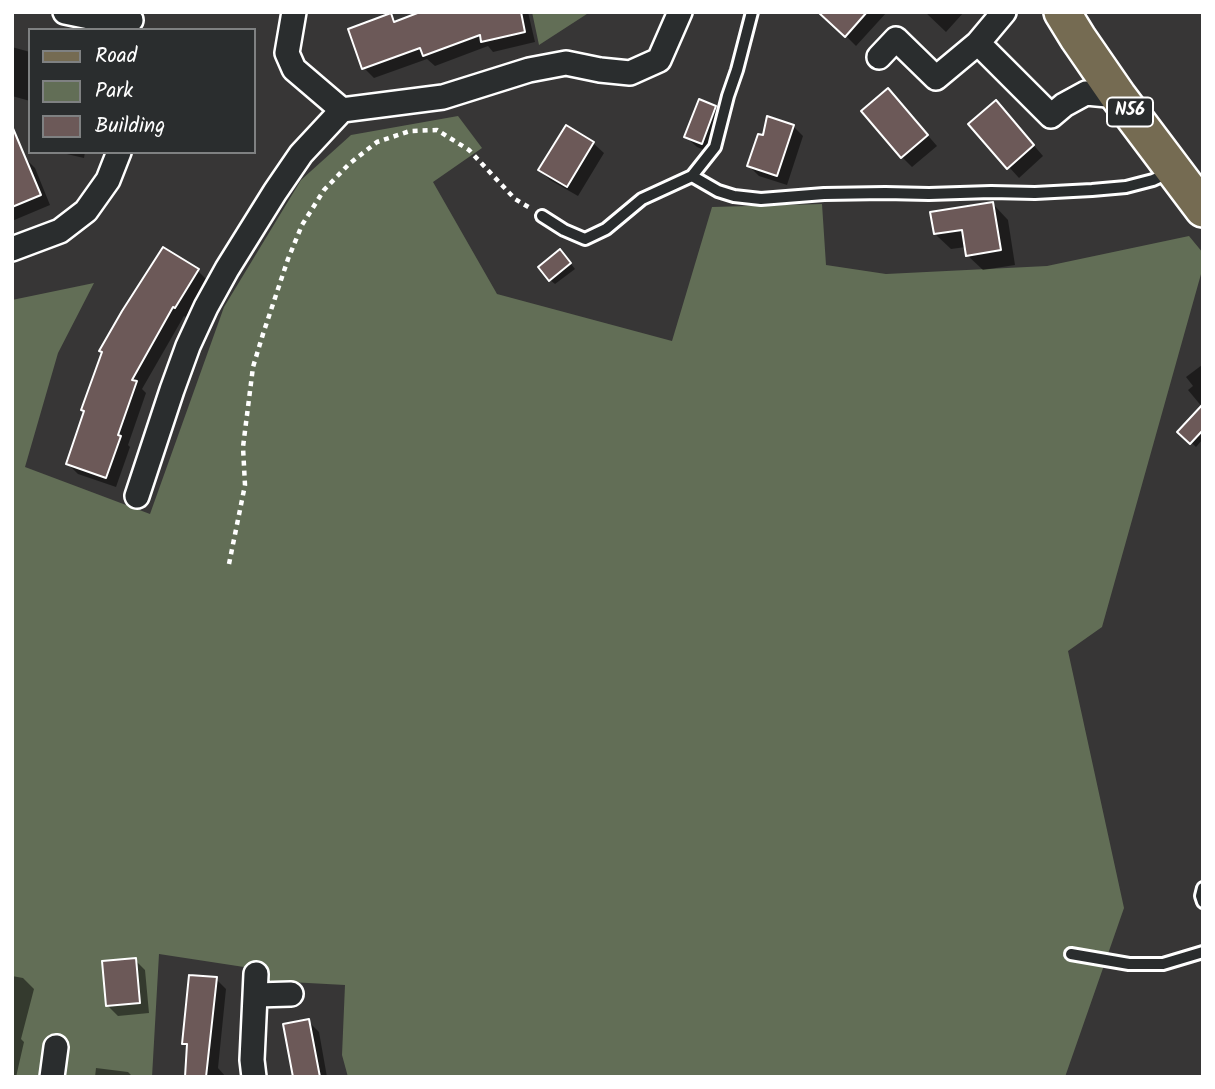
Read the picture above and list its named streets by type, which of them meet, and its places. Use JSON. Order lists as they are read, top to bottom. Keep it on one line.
{"streets":{"main road":["N56"]},"legend":["Road","Park","Building"]}
